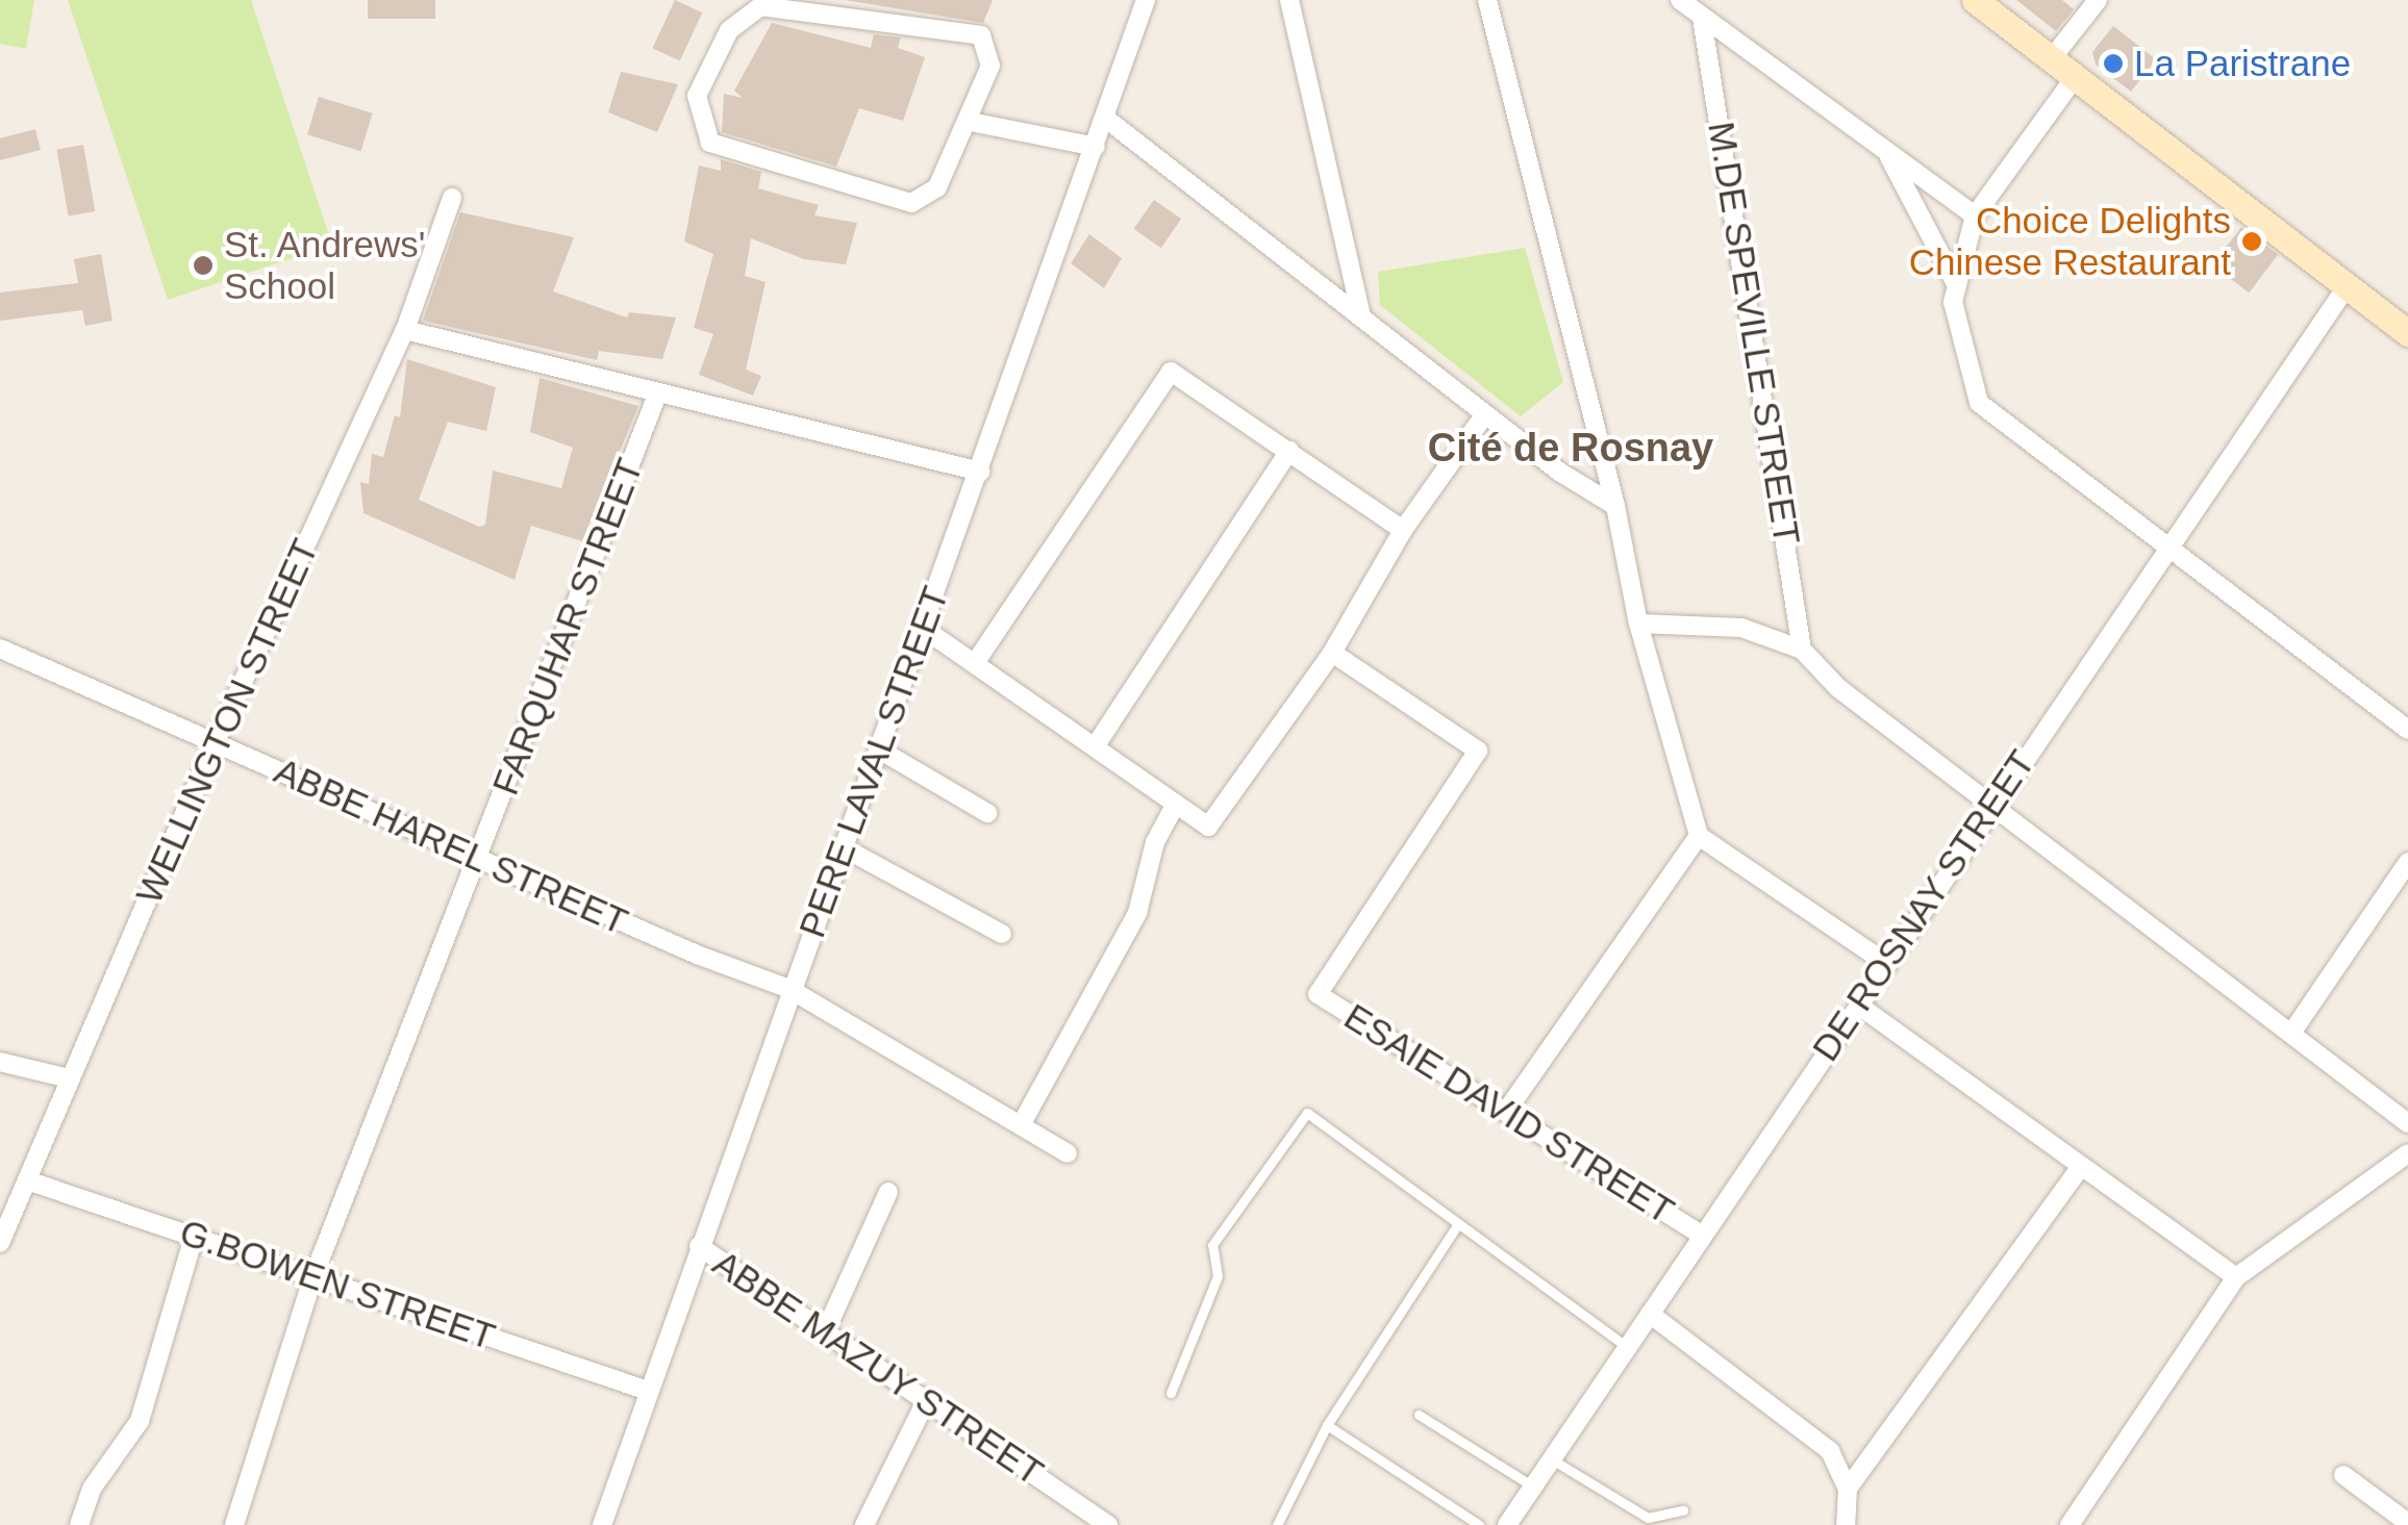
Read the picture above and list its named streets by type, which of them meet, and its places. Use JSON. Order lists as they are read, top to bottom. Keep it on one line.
{"streets":{"street":["M.DE SPEVILLE STREET","FARQUHAR STREET","WELLINGTON STREET","PERE LAVAL STREET","ABBE HAREL STREET","DE ROSNAY STREET","ESAIE DAVID STREET","G.BOWEN STREET","ABBE MAZUY STREET"]},"crossings":[["FARQUHAR STREET","ABBE HAREL STREET"],["FARQUHAR STREET","G.BOWEN STREET"],["WELLINGTON STREET","ABBE HAREL STREET"],["WELLINGTON STREET","G.BOWEN STREET"],["PERE LAVAL STREET","ABBE HAREL STREET"],["PERE LAVAL STREET","G.BOWEN STREET"],["PERE LAVAL STREET","ABBE MAZUY STREET"],["DE ROSNAY STREET","ESAIE DAVID STREET"]],"districts":["Cité de Rosnay"],"places":["La Paristrane","Choice Delights Chinese Restaurant","St. Andrews' School"]}
